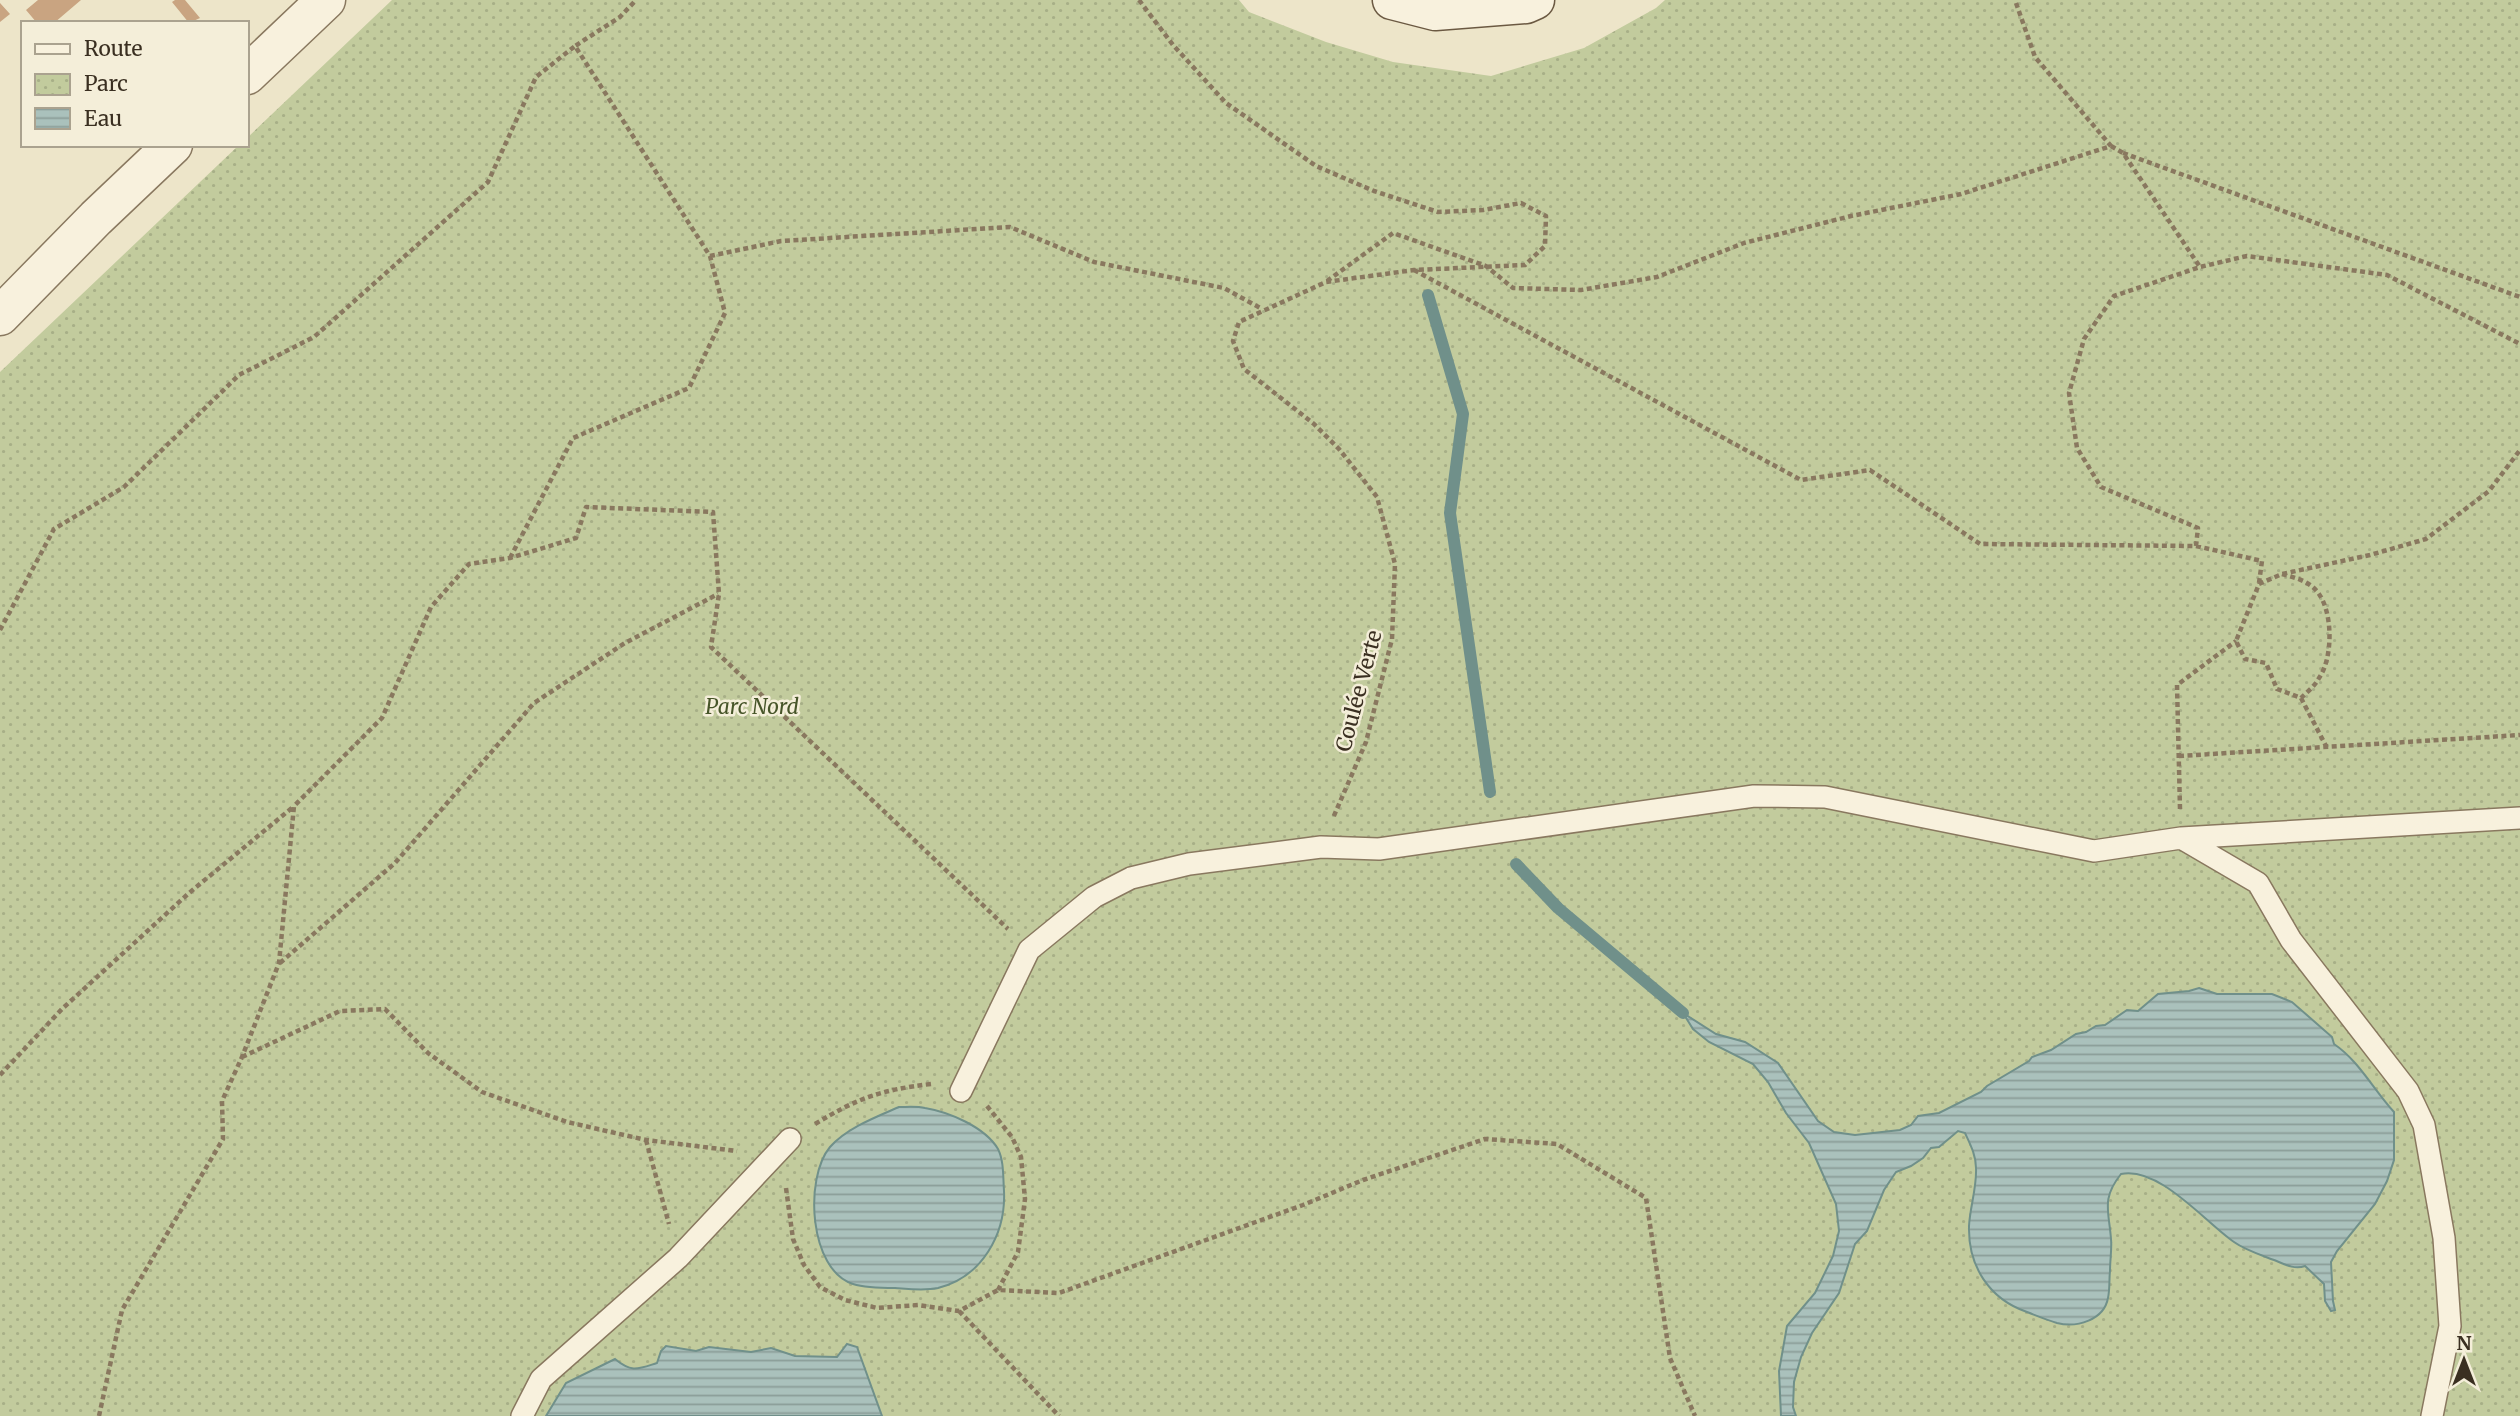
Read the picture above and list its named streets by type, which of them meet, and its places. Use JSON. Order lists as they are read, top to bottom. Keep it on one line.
{"streets":{"path":["Coulée Verte"]},"parks":["Parc Nord"],"legend":["Route","Parc","Eau"],"north":"top"}
